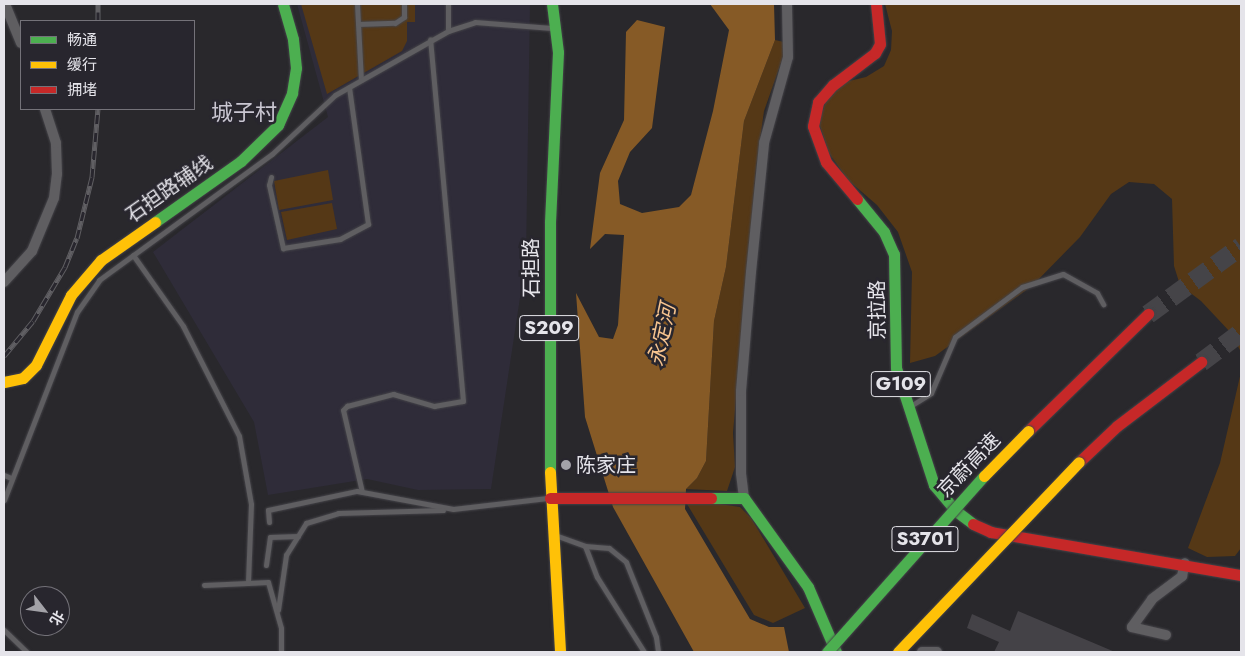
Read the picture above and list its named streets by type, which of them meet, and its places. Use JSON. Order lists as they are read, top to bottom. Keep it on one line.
{"streets":{"main road":["石担路辅线","石担路","京拉路","S209","G109","京蔚高速","S3701"]},"districts":["城子村"],"water":["永定河"],"places":["陈家庄"],"legend":["畅通","缓行","拥堵"],"north":"bottom right"}
